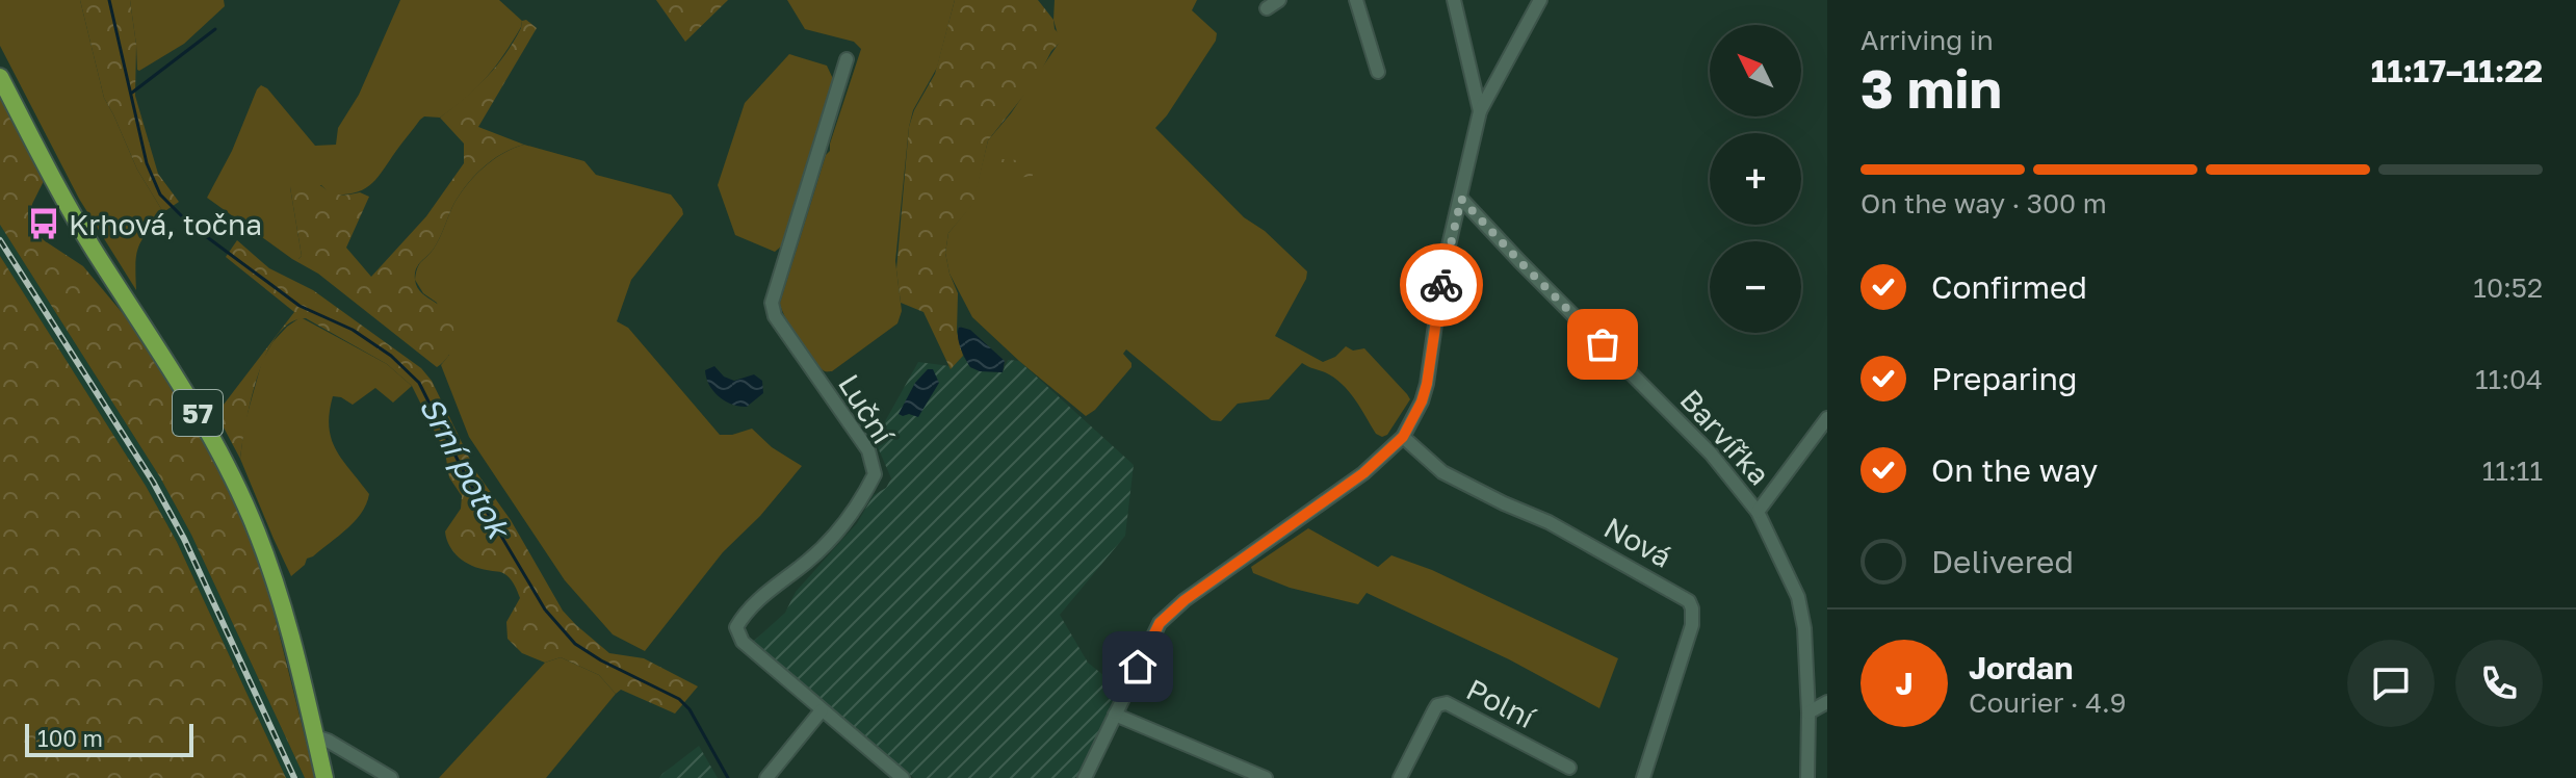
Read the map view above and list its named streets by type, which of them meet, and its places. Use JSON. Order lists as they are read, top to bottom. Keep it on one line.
{"streets":{"main road":["57"],"street":["Luční","Barvířka","Nová","Polní"]},"water":["Srní potok"],"places":{"bus stop":["Krhová, točna"]},"scale_bar":"100 m","north":"top left","page":{"heading":["3 min","Arriving in","11:17–11:22"],"panel":["Jordan","Courier · 4.9"],"map_buttons":["+","−"],"bar":"On the way · 300 m","list":[["Confirmed","10:52"],["Preparing","11:04"],["On the way","11:11"],"Delivered"],"round":"J","scale":"100 m"}}
